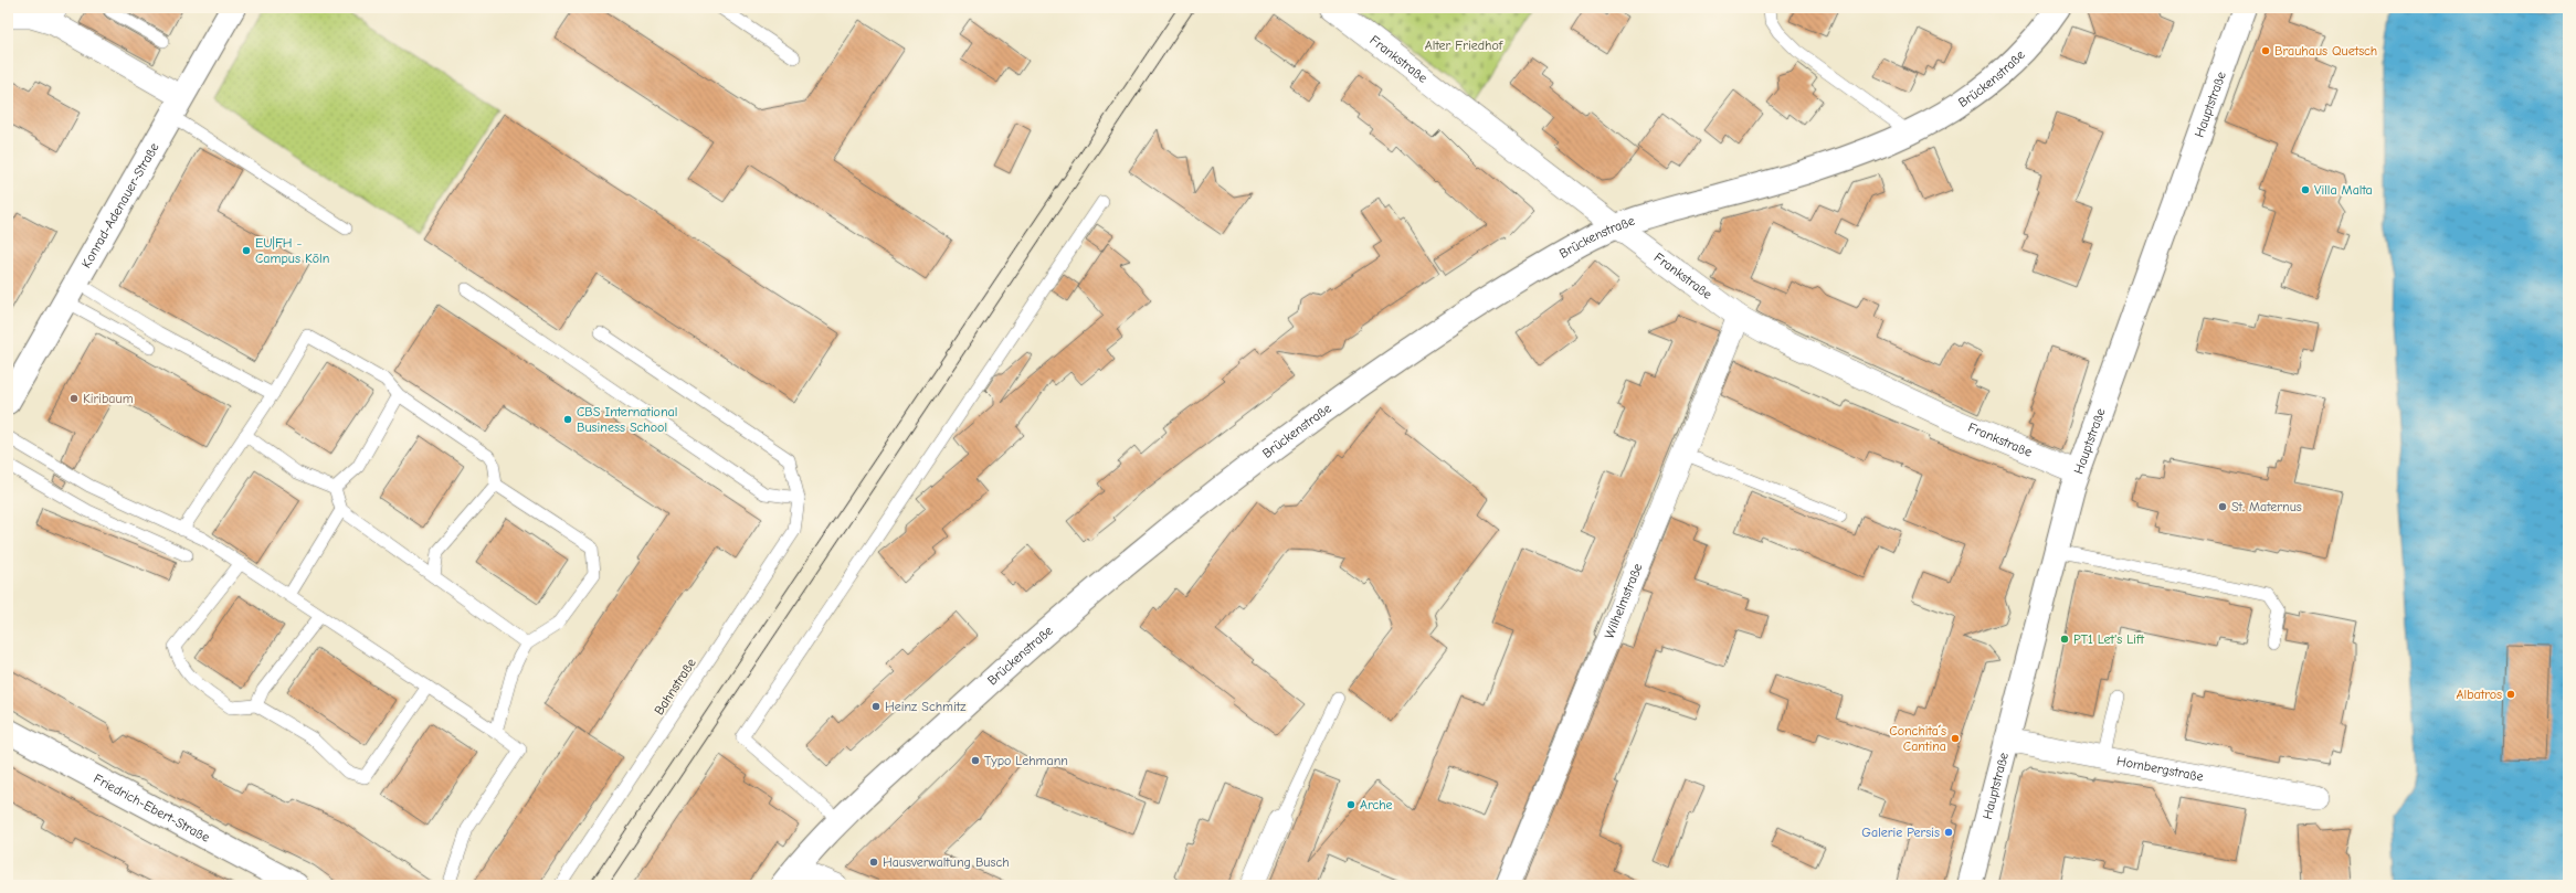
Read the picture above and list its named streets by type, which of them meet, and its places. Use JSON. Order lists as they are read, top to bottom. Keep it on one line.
{"streets":{"main road":["Brückenstraße","Hauptstraße","Konrad-Adenauer-Straße","Friedrich-Ebert-Straße"],"street":["Frankstraße","Wilhelmstraße","Hombergstraße"],"lane":["Bahnstraße"]},"crossings":[["Frankstraße","Brückenstraße"],["Frankstraße","Hauptstraße"],["Frankstraße","Wilhelmstraße"],["Hauptstraße","Hombergstraße"]],"parks":["Alter Friedhof"],"places":["Brauhaus Quetsch","Villa Malta","EU|FH - Campus Köln","Kiribaum","CBS International Business School","St. Maternus","PT1 Let's Lift","Albatros","Heinz Schmitz","Conchita´s Cantina","Typo Lehmann","Arche","Galerie Persis","Hausverwaltung Busch"]}
